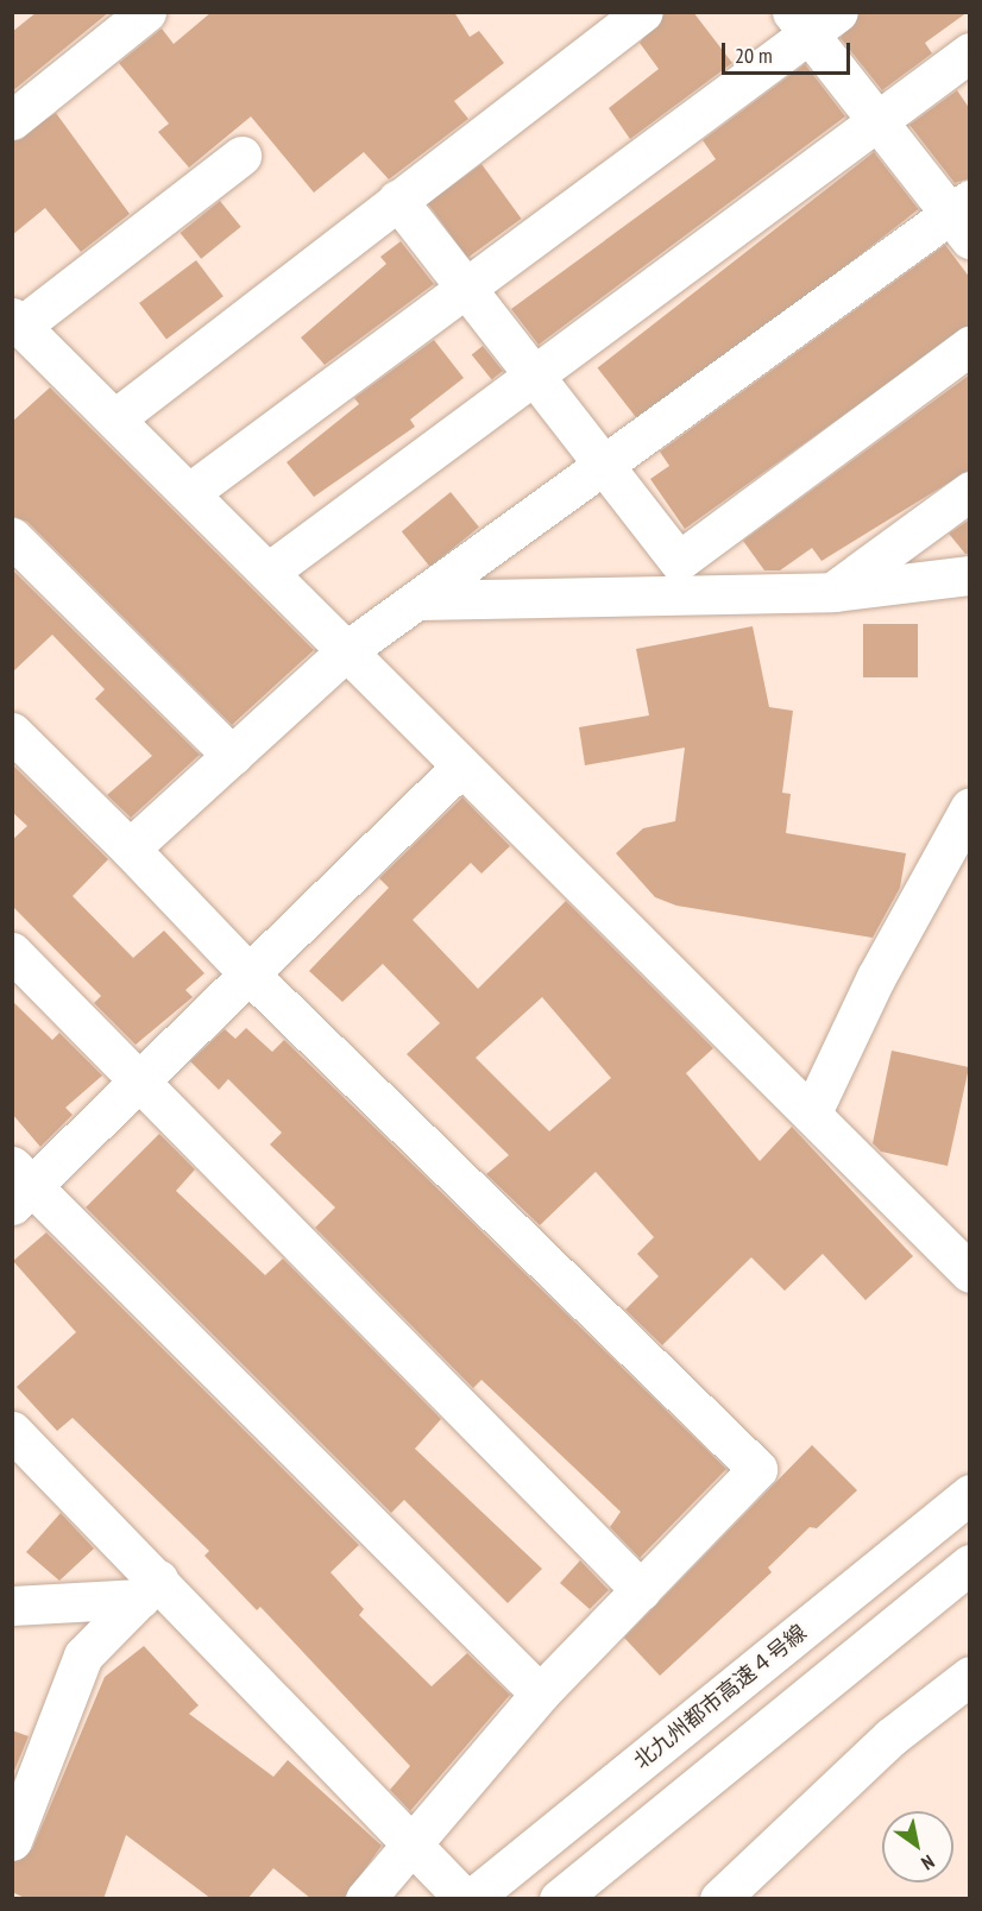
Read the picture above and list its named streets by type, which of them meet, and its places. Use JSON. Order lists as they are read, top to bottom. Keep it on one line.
{"streets":{"main road":["北九州都市高速４号線"]},"scale_bar":"20 m","north":"bottom right"}
